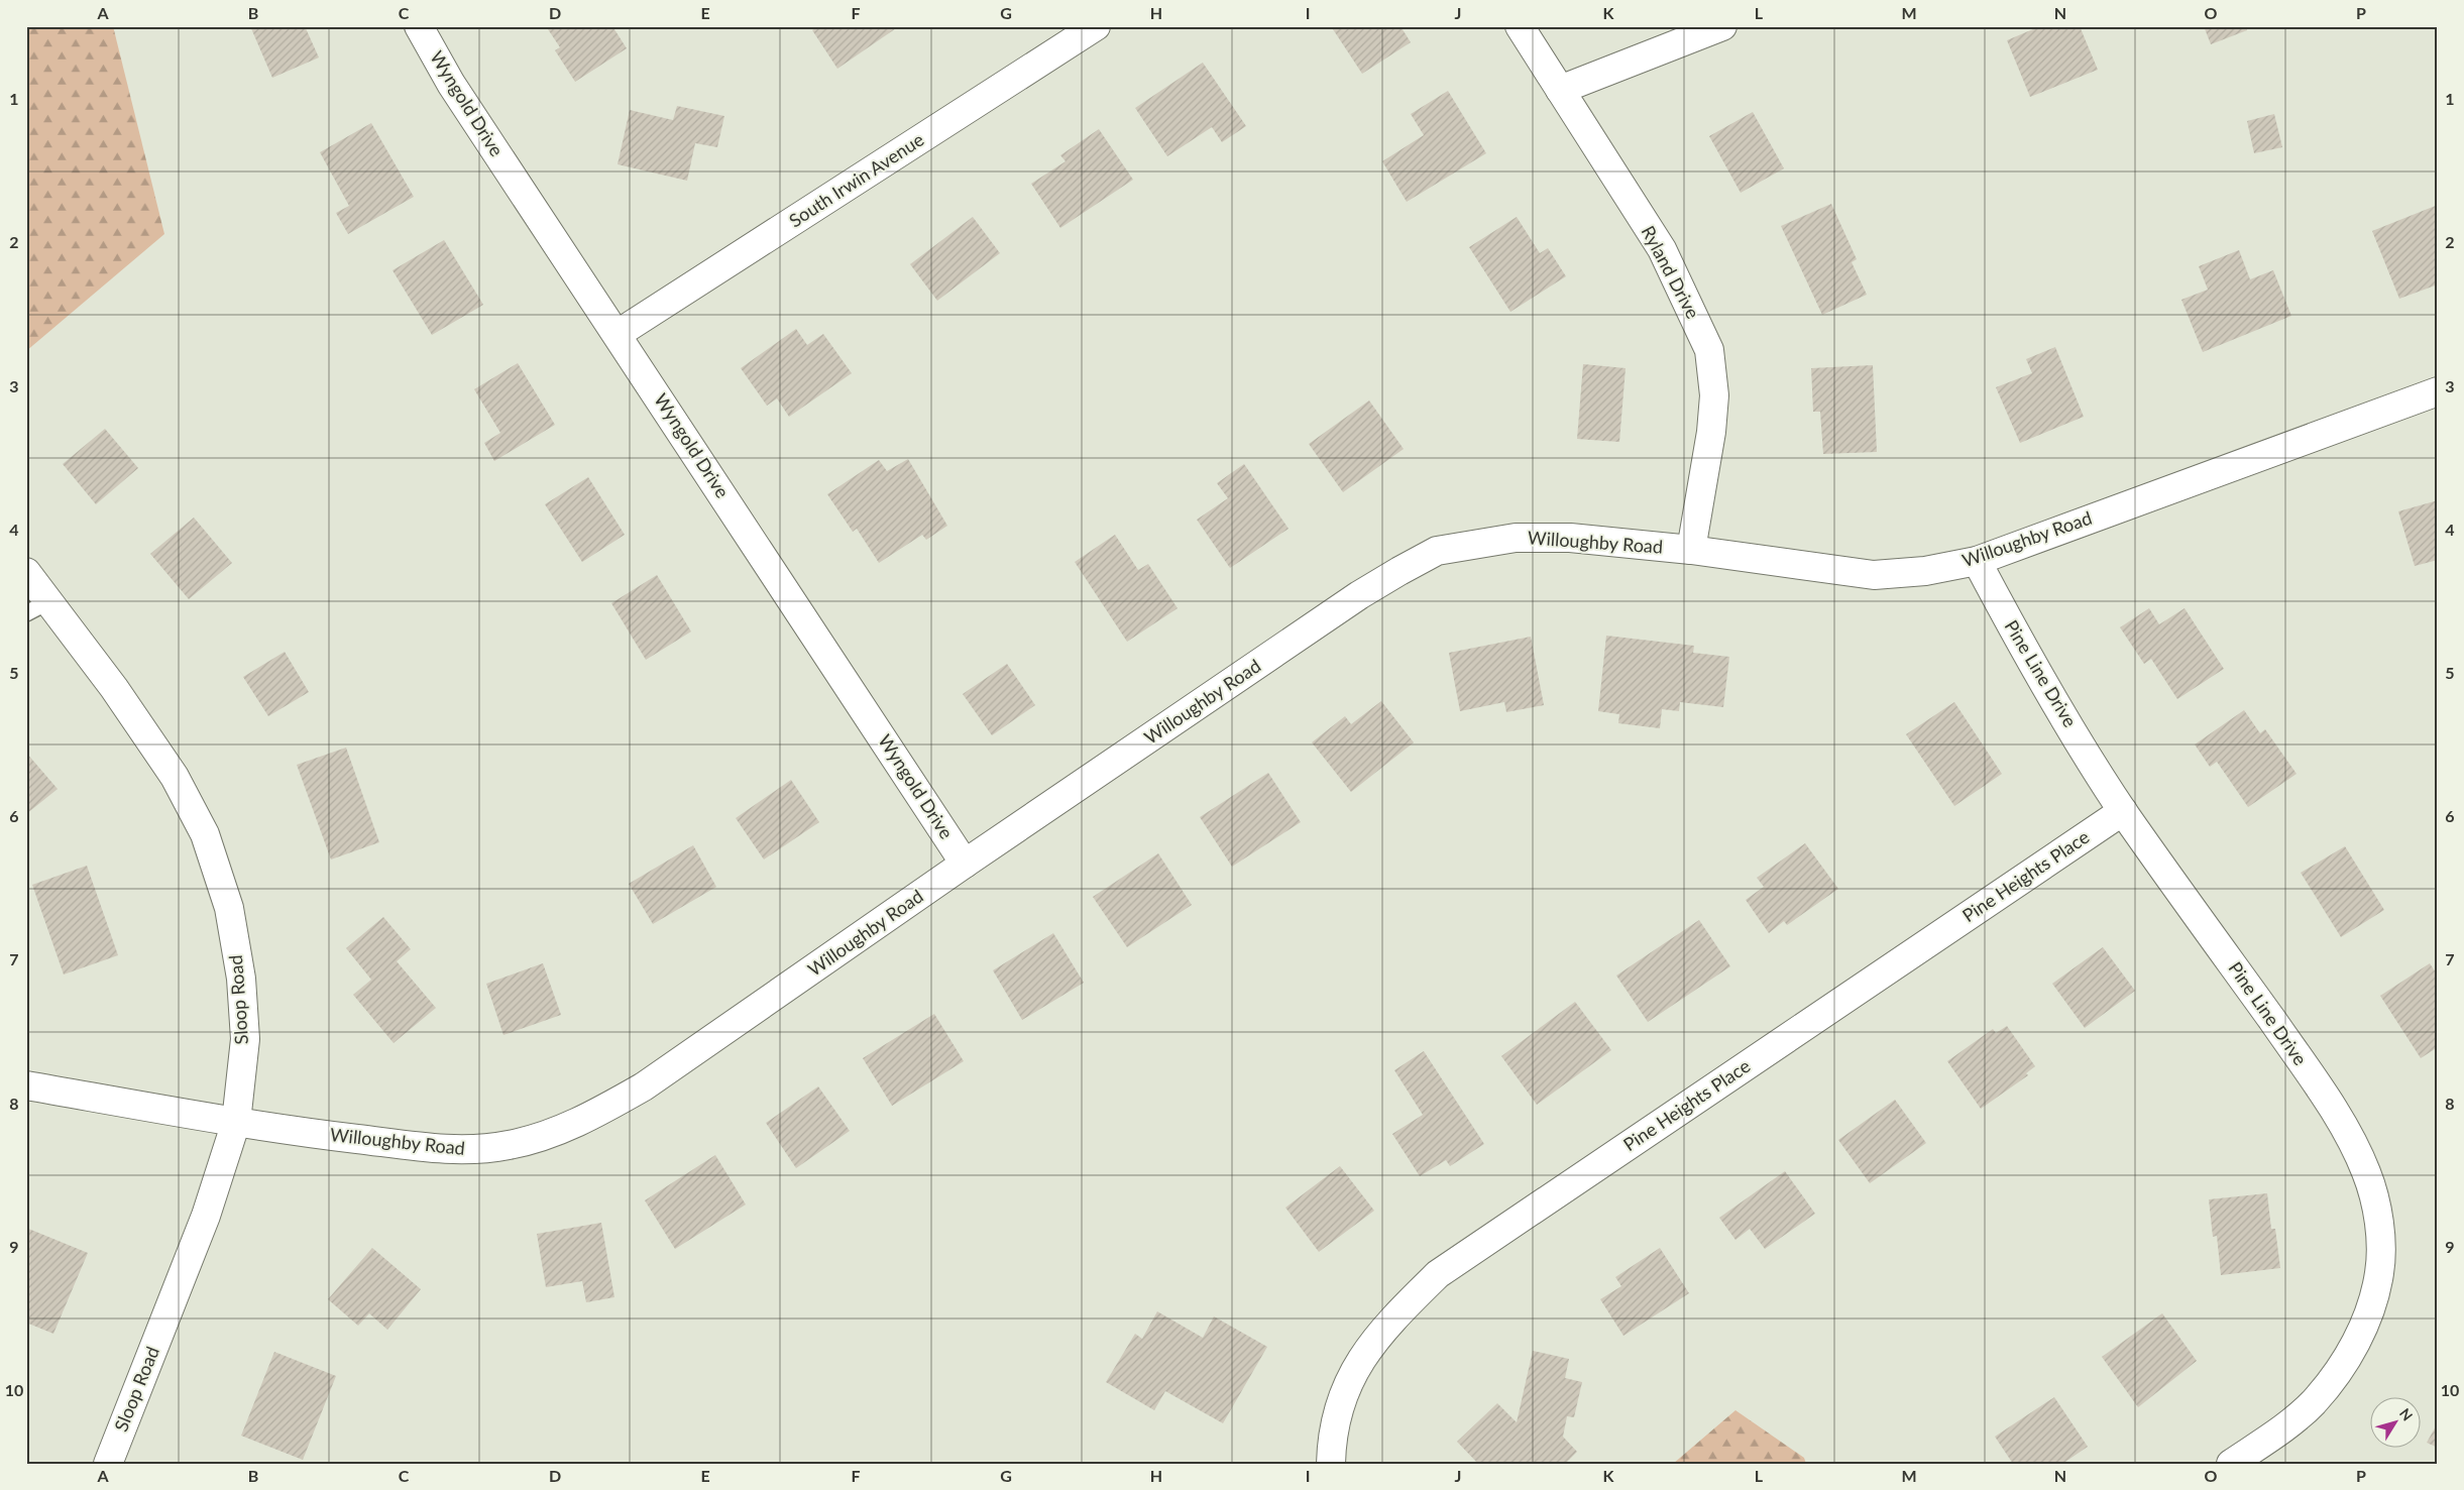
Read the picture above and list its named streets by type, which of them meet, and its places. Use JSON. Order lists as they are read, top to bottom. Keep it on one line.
{"streets":{"street":["Wyngold Drive","South Irwin Avenue","Ryland Drive","Willoughby Road","Pine Line Drive","Pine Heights Place","Sloop Road"]},"crossings":[["Wyngold Drive","South Irwin Avenue"],["Wyngold Drive","Willoughby Road"],["Ryland Drive","Willoughby Road"],["Willoughby Road","Pine Line Drive"],["Willoughby Road","Sloop Road"],["Pine Line Drive","Pine Heights Place"]],"north":"top right","grid":{"columns":["A","B","C","D","E","F","G","H","I","J","K","L","M","N","O","P"],"rows":["1","2","3","4","5","6","7","8","9","10"]}}
